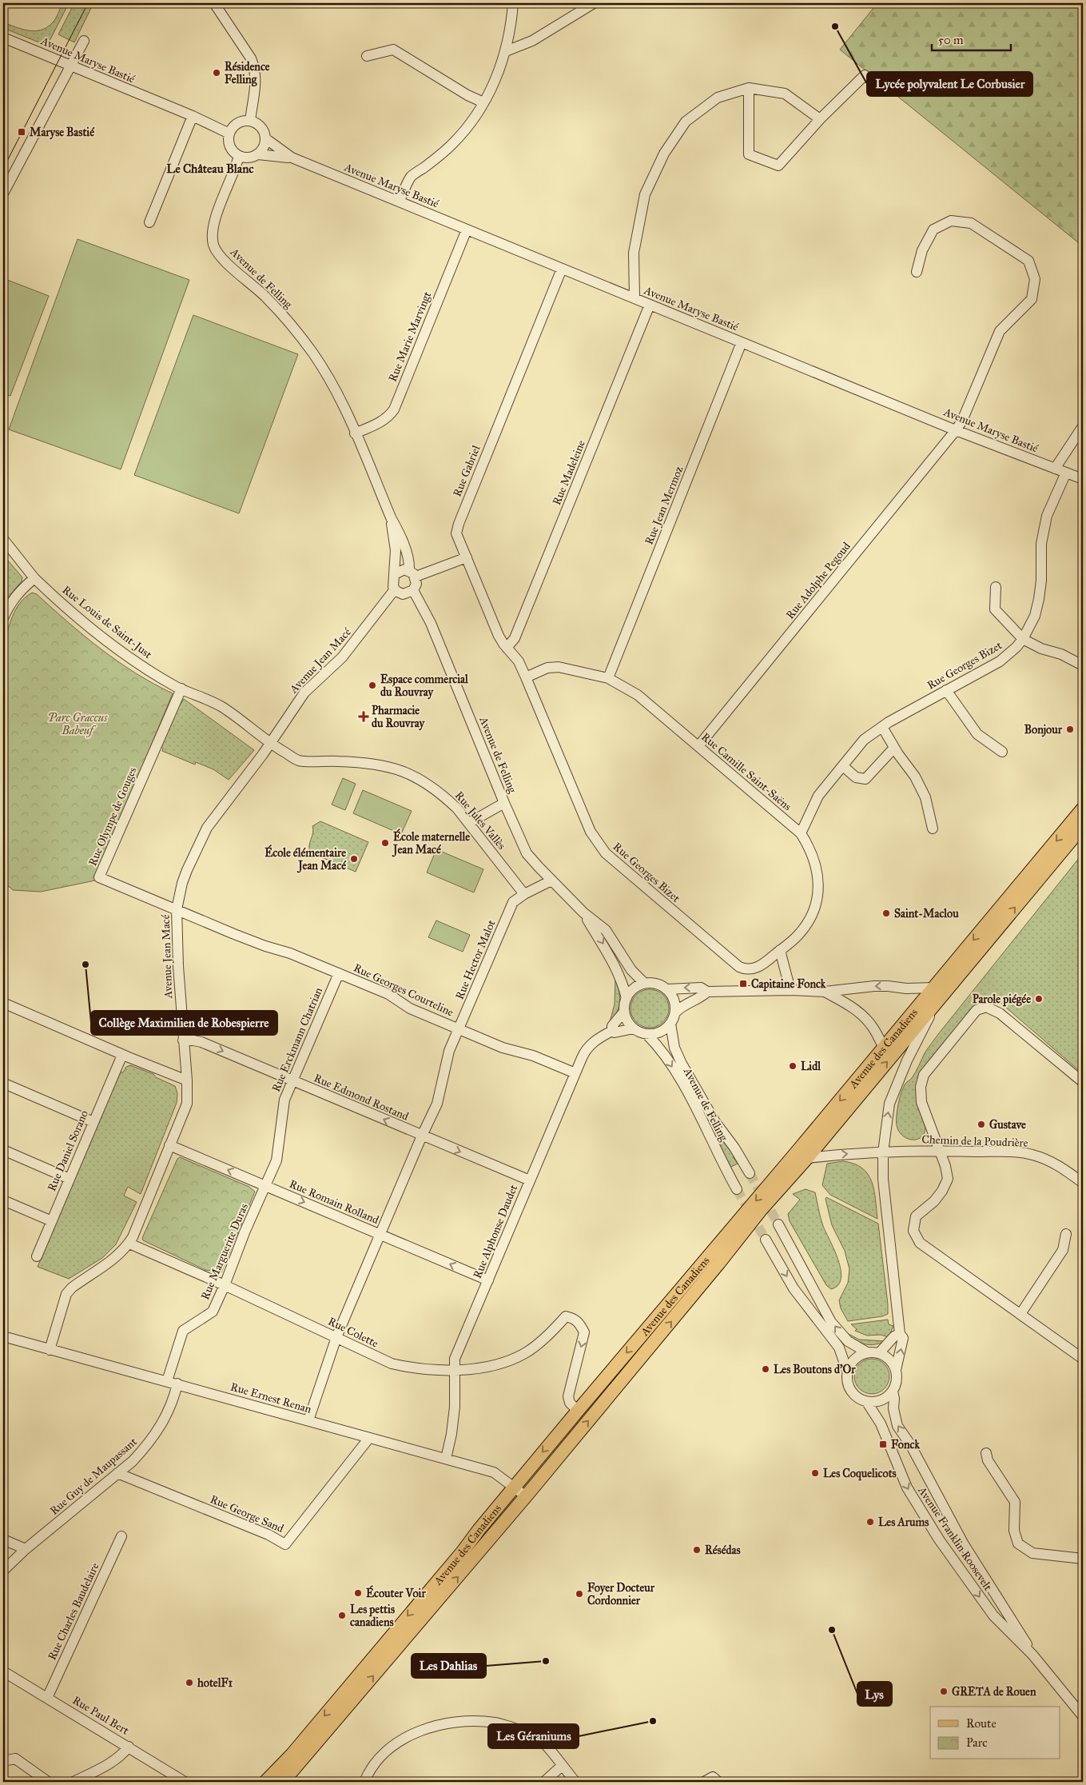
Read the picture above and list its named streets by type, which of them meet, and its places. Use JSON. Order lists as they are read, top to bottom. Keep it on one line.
{"streets":{"main road":["Avenue des Canadiens"],"street":["Avenue Maryse Bastié","Avenue de Felling","Rue Marie Marvingt","Rue Gabriel","Rue Madeleine","Rue Jean Mermoz","Rue Adolphe Pegoud","Rue Louis de Saint-Just","Avenue Jean Macé","Rue Georges Bizet","Rue Camille Saint-Saëns","Rue Olympe de Gouges","Rue Jules Vallès","Rue Hector Malot","Rue Georges Courteline","Rue Erckmann Chatrian","Rue Edmond Rostand","Chemin de la Poudrière","Rue Daniel Sorano","Rue Romain Rolland","Rue Alphonse Daudet","Rue Marguerite Duras","Rue Colette","Rue Ernest Renan","Rue Guy de Maupassant","Rue George Sand","Avenue Franklin Roosevelt","Rue Charles Baudelaire","Rue Paul Bert"]},"crossings":[["Avenue Maryse Bastié","Avenue de Felling"],["Avenue Maryse Bastié","Rue Marie Marvingt"],["Avenue Maryse Bastié","Rue Gabriel"],["Avenue Maryse Bastié","Rue Madeleine"],["Avenue Maryse Bastié","Rue Jean Mermoz"],["Avenue Maryse Bastié","Rue Adolphe Pegoud"],["Avenue Maryse Bastié","Rue Georges Bizet"],["Avenue de Felling","Rue Marie Marvingt"],["Avenue de Felling","Avenue Jean Macé"],["Avenue de Felling","Rue Hector Malot"],["Avenue de Felling","Rue Alphonse Daudet"],["Rue Gabriel","Rue Madeleine"],["Rue Gabriel","Rue Georges Bizet"],["Rue Gabriel","Rue Camille Saint-Saëns"],["Rue Jean Mermoz","Rue Camille Saint-Saëns"],["Rue Adolphe Pegoud","Rue Camille Saint-Saëns"],["Rue Louis de Saint-Just","Avenue Jean Macé"],["Rue Louis de Saint-Just","Rue Olympe de Gouges"],["Rue Louis de Saint-Just","Rue Jules Vallès"],["Avenue Jean Macé","Rue Olympe de Gouges"],["Avenue Jean Macé","Rue Jules Vallès"],["Avenue Jean Macé","Rue Georges Courteline"],["Avenue Jean Macé","Rue Edmond Rostand"],["Avenue Jean Macé","Rue Romain Rolland"],["Avenue Jean Macé","Rue Colette"],["Avenue Jean Macé","Rue Ernest Renan"],["Rue Georges Bizet","Rue Camille Saint-Saëns"],["Rue Olympe de Gouges","Rue Georges Courteline"],["Rue Jules Vallès","Rue Hector Malot"],["Rue Hector Malot","Rue Georges Courteline"],["Rue Hector Malot","Rue Edmond Rostand"],["Rue Hector Malot","Rue Romain Rolland"],["Rue Hector Malot","Rue Colette"],["Rue Hector Malot","Rue Ernest Renan"],["Rue Georges Courteline","Rue Erckmann Chatrian"],["Rue Georges Courteline","Rue Alphonse Daudet"],["Rue Erckmann Chatrian","Rue Edmond Rostand"],["Rue Erckmann Chatrian","Rue Romain Rolland"],["Rue Erckmann Chatrian","Rue Marguerite Duras"],["Avenue des Canadiens","Chemin de la Poudrière"],["Avenue des Canadiens","Rue Colette"],["Avenue des Canadiens","Rue Ernest Renan"],["Rue Edmond Rostand","Rue Alphonse Daudet"],["Rue Romain Rolland","Rue Alphonse Daudet"],["Rue Romain Rolland","Rue Marguerite Duras"],["Rue Alphonse Daudet","Rue Colette"],["Rue Alphonse Daudet","Rue Ernest Renan"],["Rue Marguerite Duras","Rue Colette"],["Rue Marguerite Duras","Rue Ernest Renan"],["Rue Ernest Renan","Rue Guy de Maupassant"],["Rue Ernest Renan","Rue George Sand"],["Rue Guy de Maupassant","Rue George Sand"],["Rue Charles Baudelaire","Rue Paul Bert"]],"districts":["Le Château Blanc"],"parks":["Parc Graccus Babeuf"],"places":{"other":["Lycée polyvalent Le Corbusier","Résidence Felling","Espace commercial du Rouvray","Bonjour","École maternelle Jean Macé","École élémentaire Jean Macé","Saint-Maclou","Collège Maximilien de Robespierre","Parole piégée","Lidl","Gustave","Les Boutons d'Or","Les Coquelicots","Les Arums","Résédas","Écouter Voir","Foyer Docteur Cordonnier","Les pettis canadiens","Lys","Les Dahlias","hotelF1","GRETA de Rouen","Les Géraniums"],"transit":["Maryse Bastié","Capitaine Fonck","Fonck"],"health":["Pharmacie du Rouvray"]},"legend":["Route","Parc"],"scale_bar":"50 m"}
